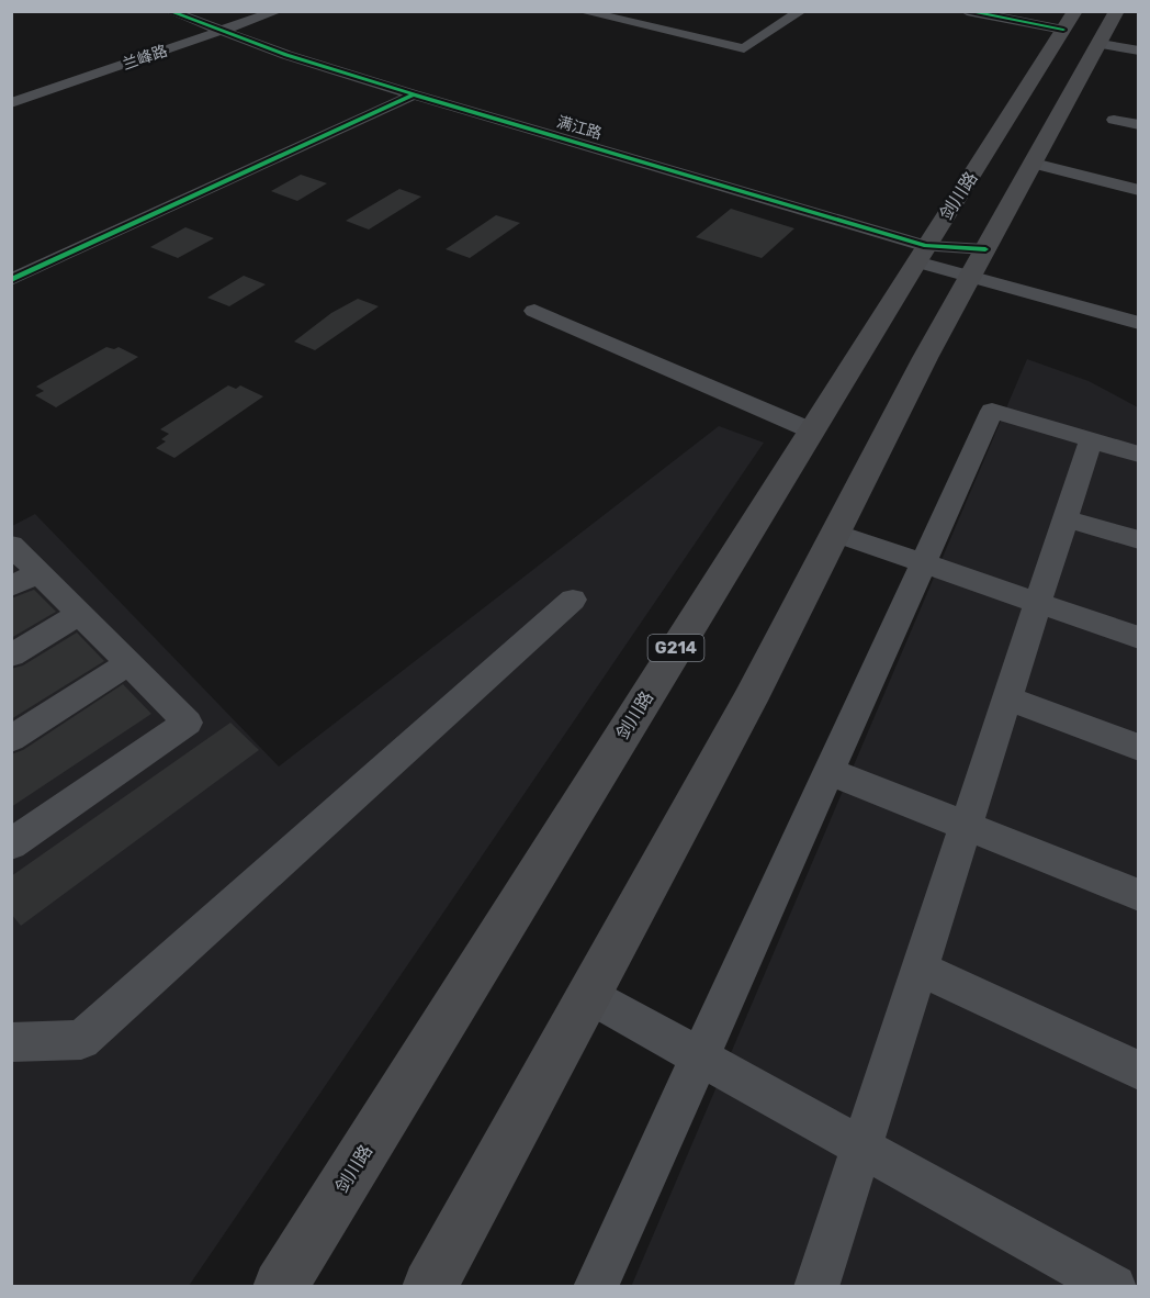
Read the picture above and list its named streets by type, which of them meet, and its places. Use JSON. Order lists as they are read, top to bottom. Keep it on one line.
{"streets":{"highway":["剑川路","G214"],"street":["兰峰路","满江路"]},"crossings":[["兰峰路","满江路"],["满江路","剑川路"]]}
